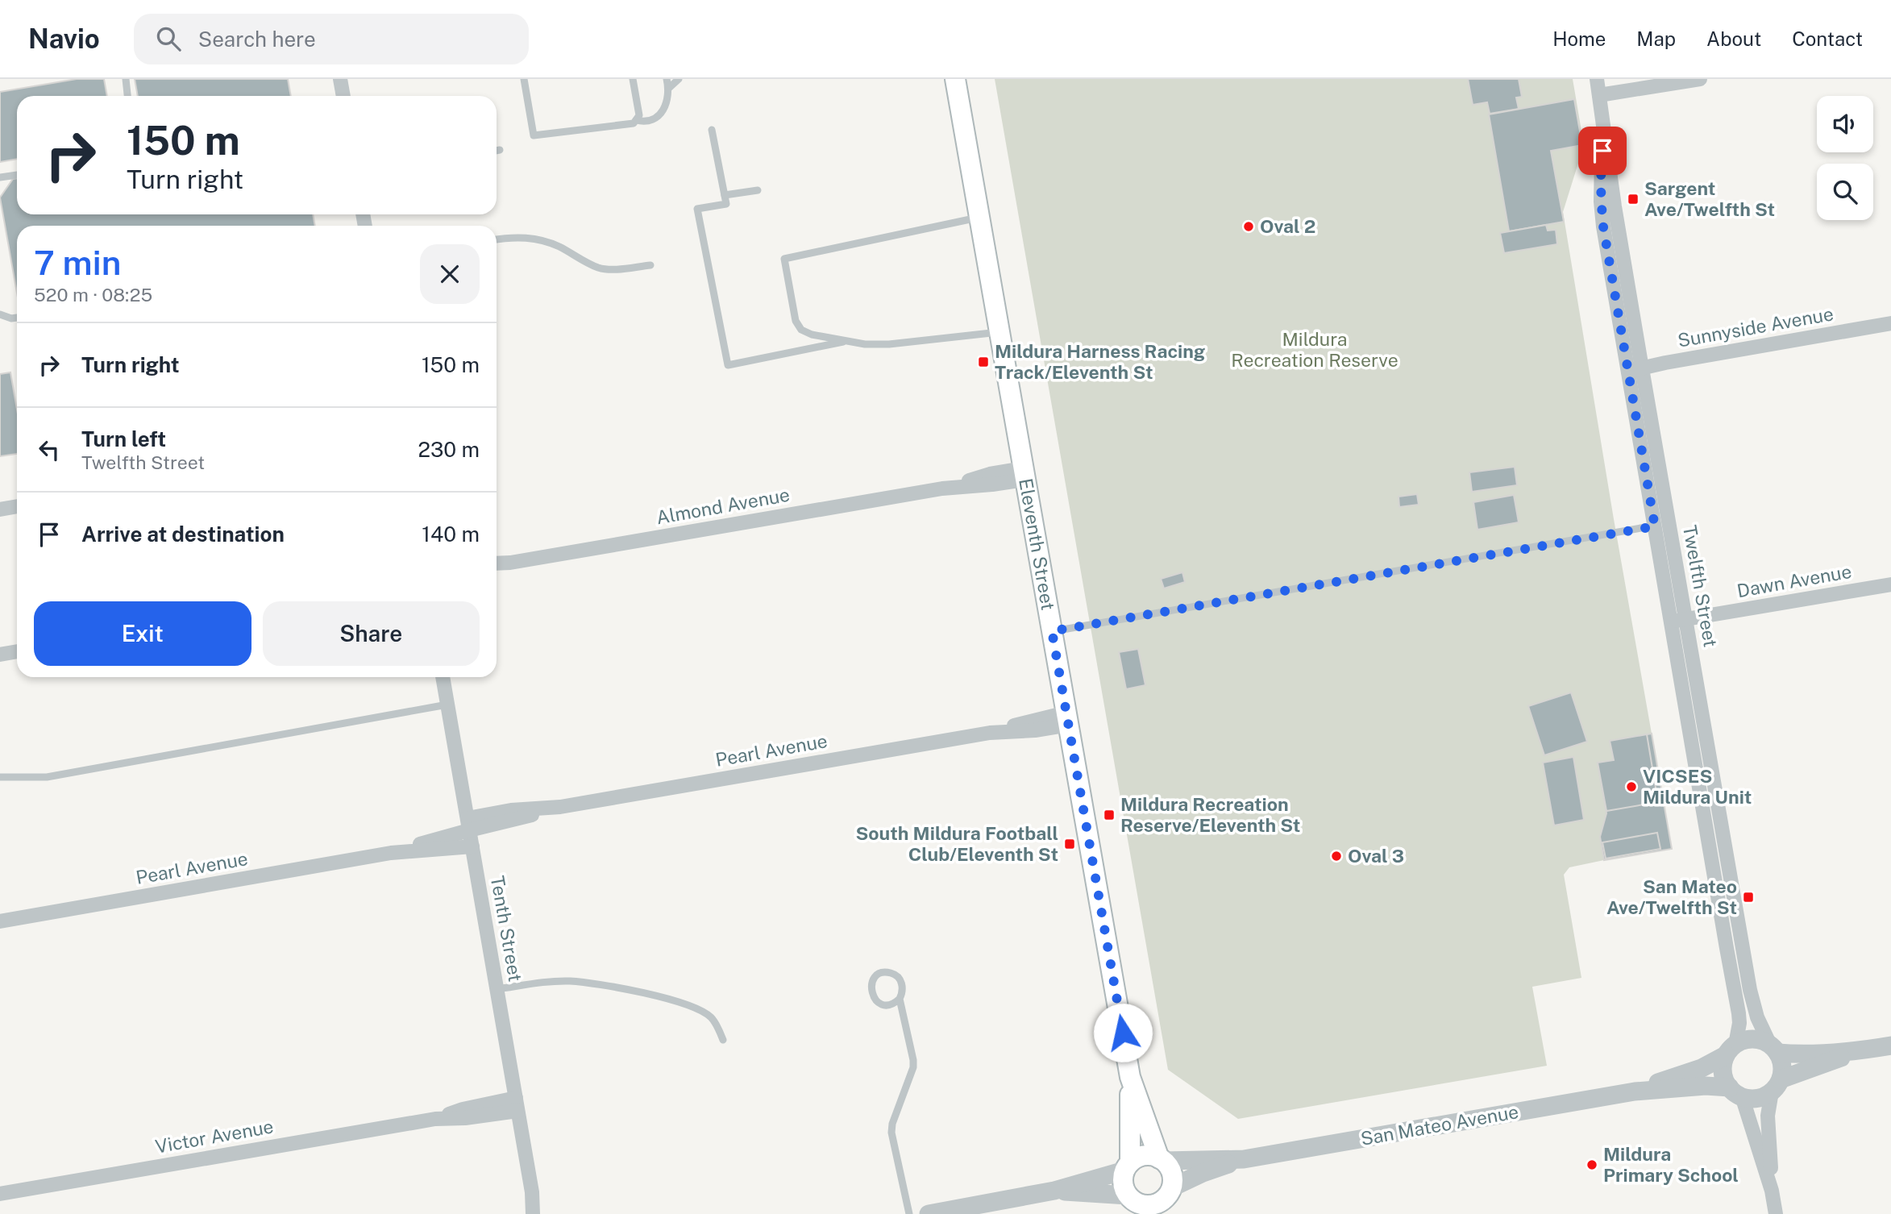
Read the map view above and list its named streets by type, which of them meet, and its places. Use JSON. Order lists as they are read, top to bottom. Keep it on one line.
{"streets":{"main road":["Eleventh Street"],"street":["Sunnyside Avenue","Almond Avenue","Dawn Avenue","Twelfth Street","Pearl Avenue","Tenth Street","San Mateo Avenue","Victor Avenue"]},"crossings":[["Sunnyside Avenue","Twelfth Street"],["Almond Avenue","Eleventh Street"],["Eleventh Street","Pearl Avenue"],["Eleventh Street","San Mateo Avenue"],["Dawn Avenue","Twelfth Street"],["Twelfth Street","San Mateo Avenue"],["Pearl Avenue","Tenth Street"],["Tenth Street","Victor Avenue"]],"parks":["Mildura Recreation Reserve"],"places":{"transit":["Sargent Ave/Twelfth St","Mildura Harness Racing Track/Eleventh St","Mildura Recreation Reserve/Eleventh St","South Mildura Football Club/Eleventh St","San Mateo Ave/Twelfth St"],"other":["Oval 2","VICSES Mildura Unit","Oval 3","Mildura Primary School"]},"page":{"header":"Navio","search":"Search here","nav":["Home","Map","About","Contact"],"turn":["150 m","Turn right"],"heading":["7 min","520 m · 08:25"],"list":[{"name":"Turn right","value":"150 m"},{"name":"Turn left","note":"Twelfth Street","value":"230 m"},{"name":"Arrive at destination","value":"140 m"}],"buttons":["Exit","Share"]}}
